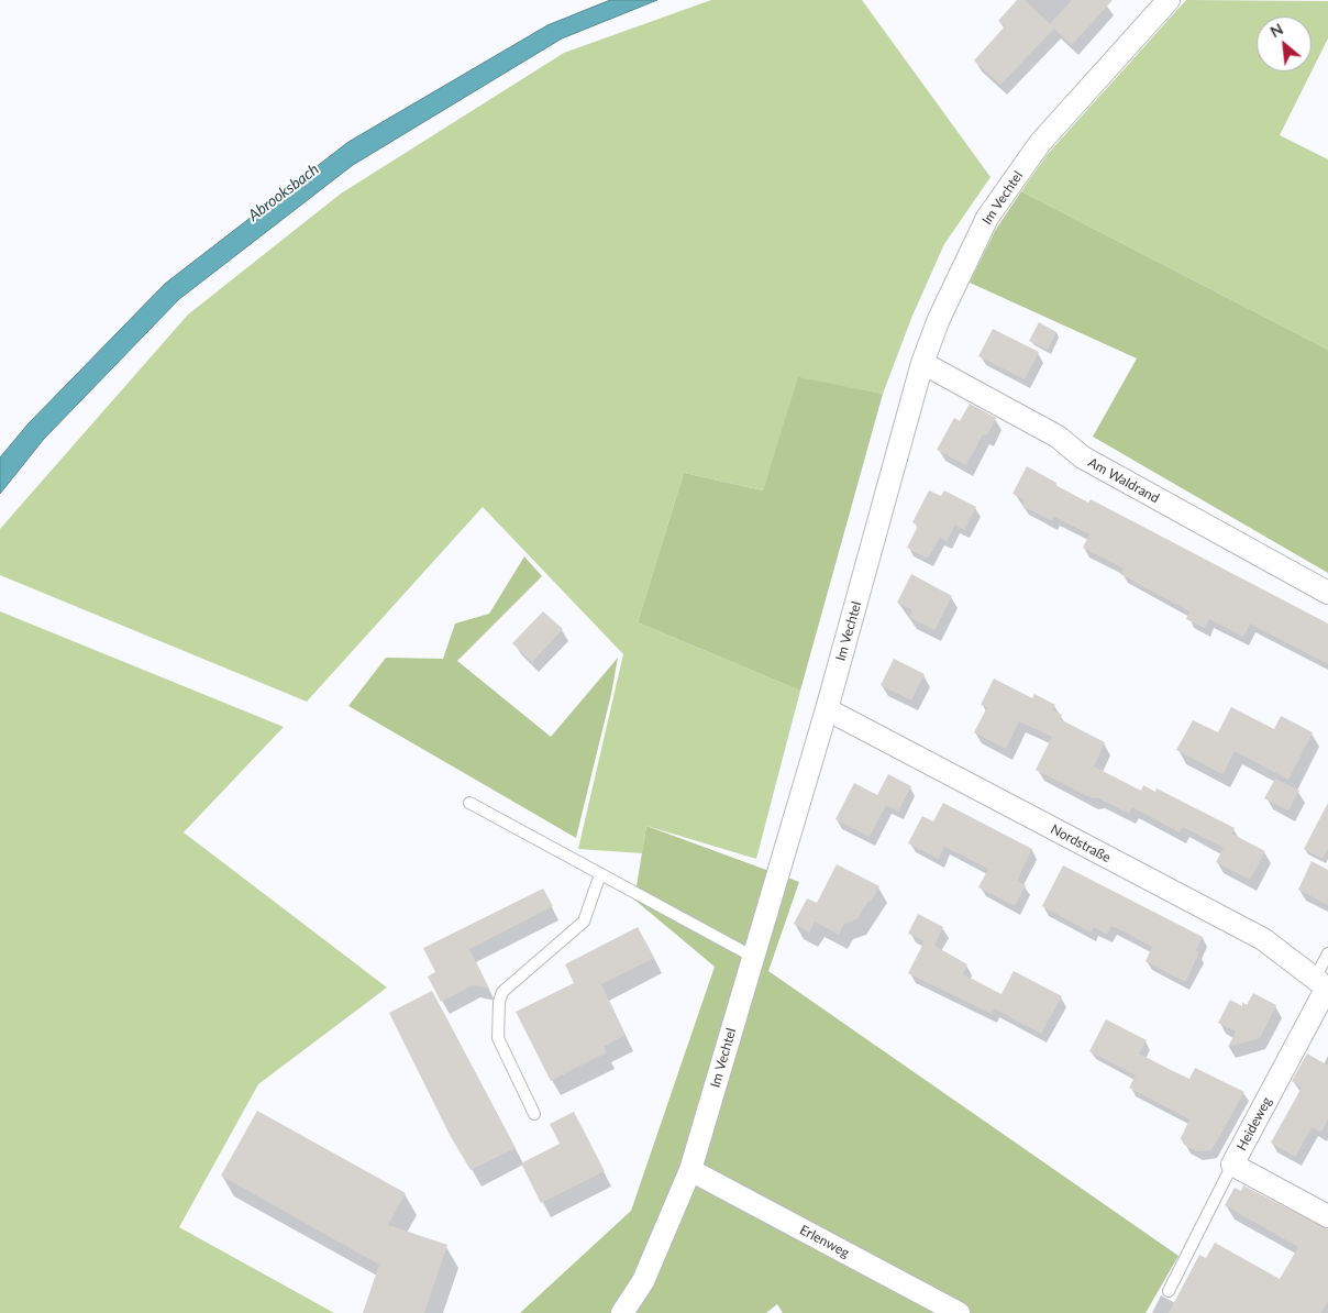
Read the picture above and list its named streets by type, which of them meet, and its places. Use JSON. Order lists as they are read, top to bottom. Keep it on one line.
{"streets":{"street":["Im Vechtel","Am Waldrand","Nordstraße","Heideweg","Erlenweg"]},"crossings":[["Im Vechtel","Am Waldrand"],["Im Vechtel","Nordstraße"],["Im Vechtel","Erlenweg"],["Nordstraße","Heideweg"]],"water":["Abrooksbach"],"north":"top left"}
